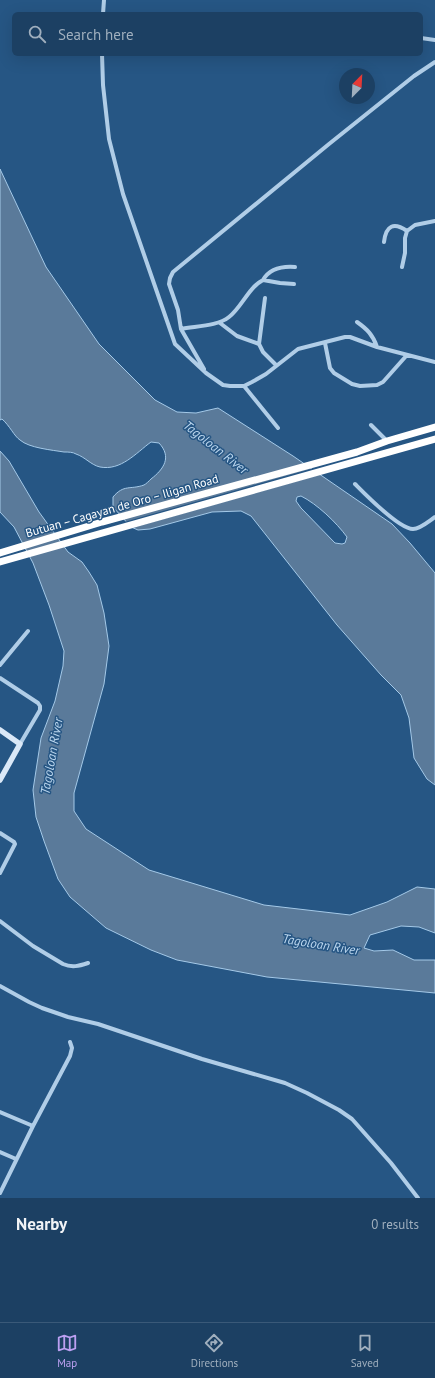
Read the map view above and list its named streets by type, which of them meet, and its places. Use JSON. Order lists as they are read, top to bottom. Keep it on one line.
{"streets":{"highway":["Butuan – Cagayan de Oro – Iligan Road"]},"water":["Tagoloan River"],"north":"top right","page":{"search":"Search here","heading":["Nearby","0 results"],"nav":["Map","Directions","Saved"]}}
